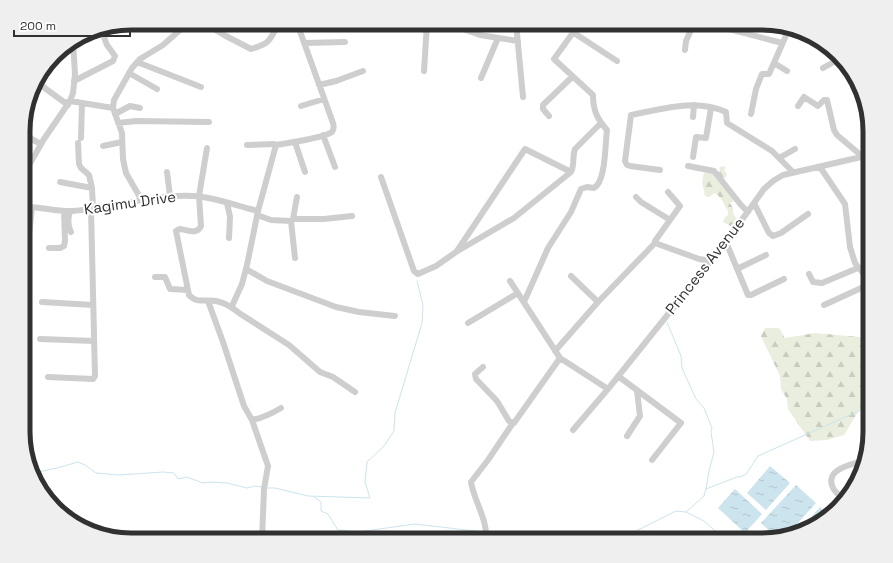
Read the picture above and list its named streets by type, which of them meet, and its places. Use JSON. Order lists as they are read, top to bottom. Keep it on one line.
{"streets":{"street":["Kagimu Drive","Princess Avenue"]},"scale_bar":"200 m"}
